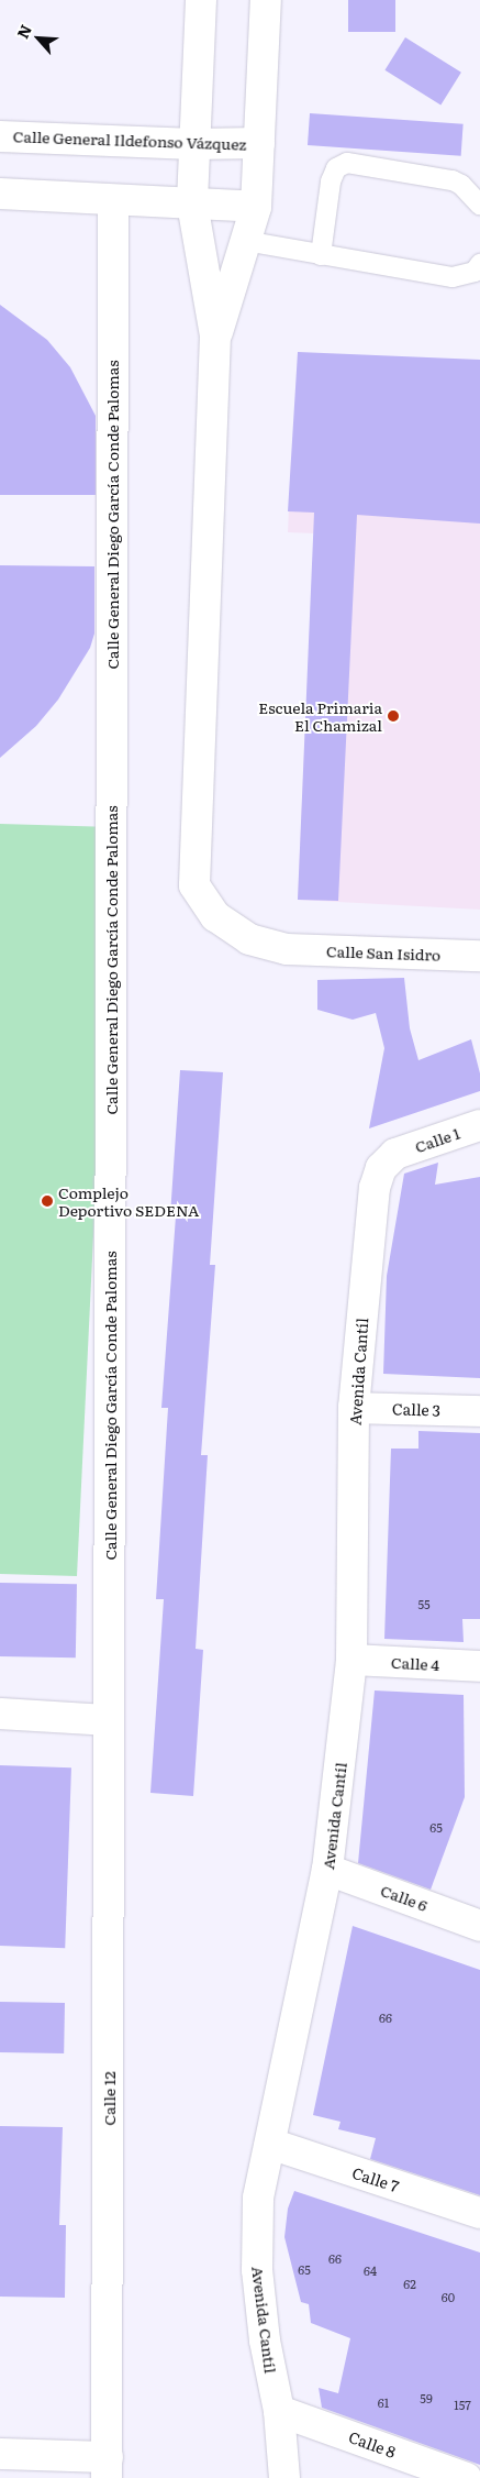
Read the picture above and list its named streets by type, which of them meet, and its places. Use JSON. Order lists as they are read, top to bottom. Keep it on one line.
{"streets":{"street":["Calle General Ildefonso Vázquez","Calle General Diego García Conde Palomas","Calle San Isidro","Calle 1","Avenida Cantíl","Calle 3","Calle 4","Calle 6","Calle 12","Calle 7","Calle 8"]},"crossings":[["Calle General Diego García Conde Palomas","Calle 12"],["Calle 1","Avenida Cantíl"],["Avenida Cantíl","Calle 3"],["Avenida Cantíl","Calle 4"],["Avenida Cantíl","Calle 6"],["Avenida Cantíl","Calle 7"],["Avenida Cantíl","Calle 8"]],"places":["Escuela Primaria El Chamizal","Complejo Deportivo SEDENA"],"house_numbers":["55","65","66","66","65","64","62","60","59","61","157"],"north":"top left"}
